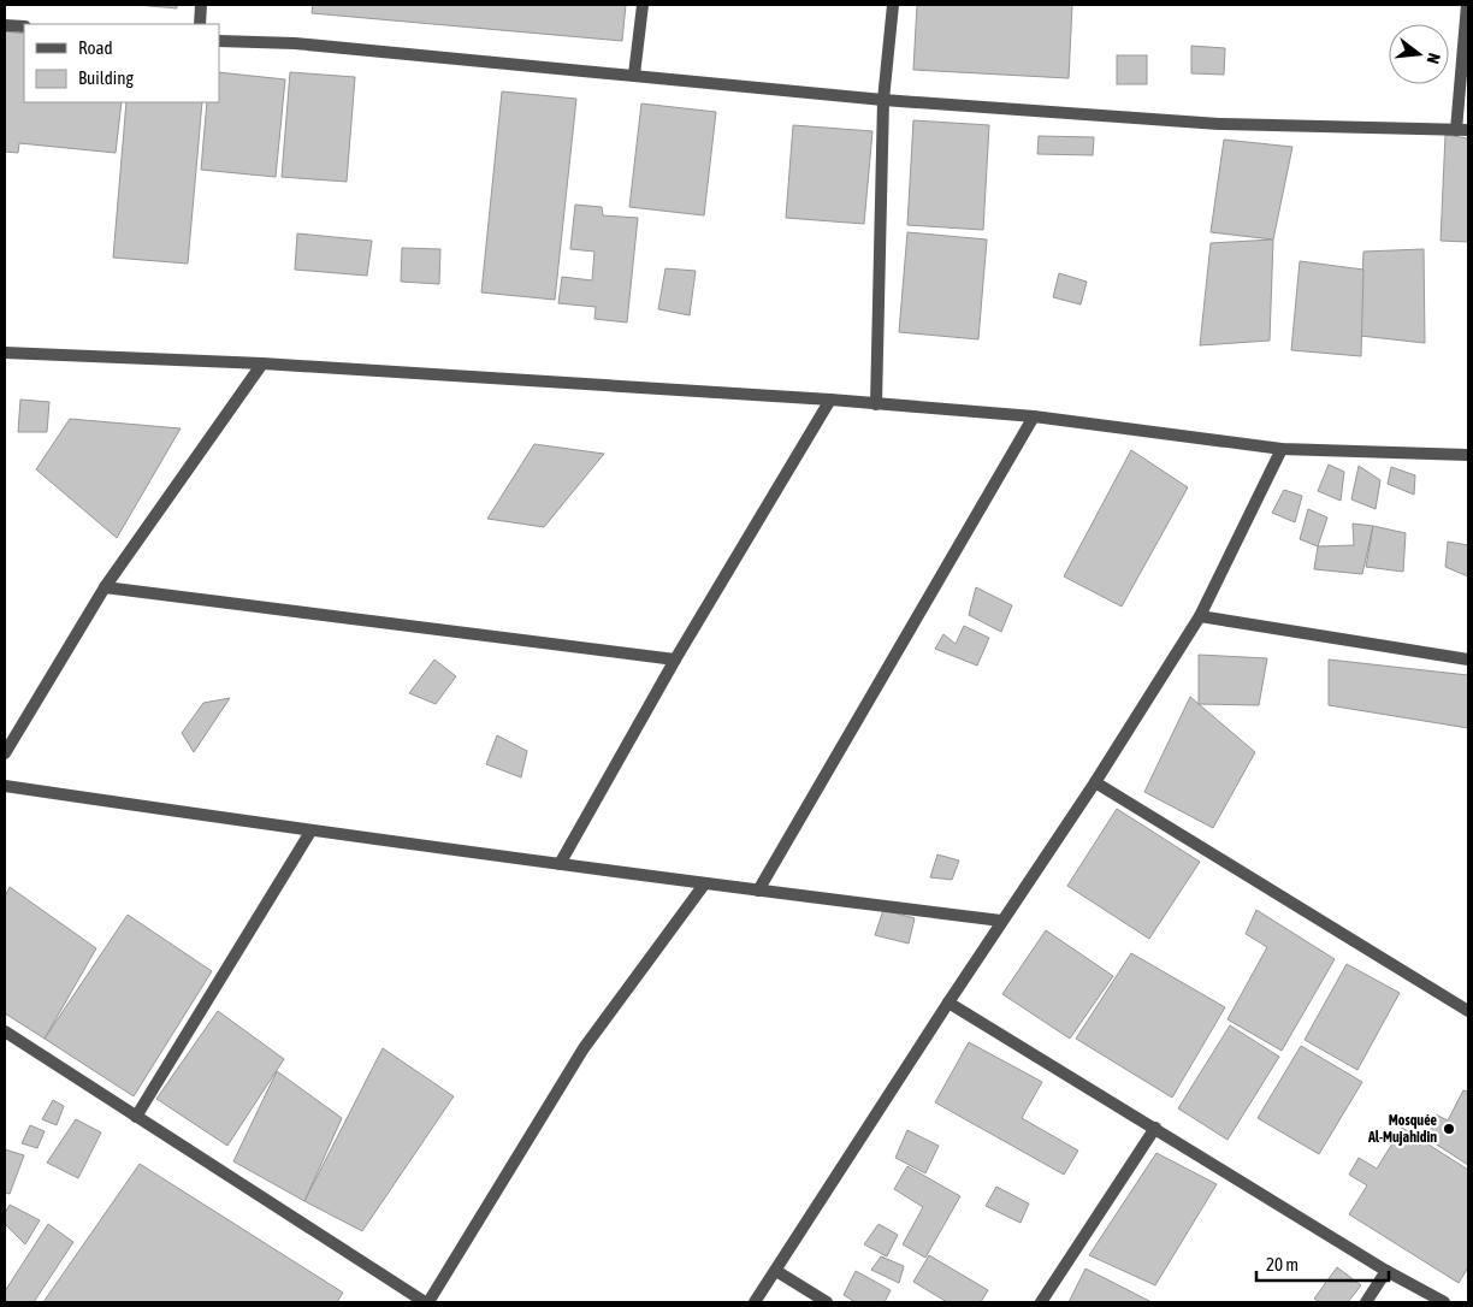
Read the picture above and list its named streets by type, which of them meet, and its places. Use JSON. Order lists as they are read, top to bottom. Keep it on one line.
{"places":["Mosquée Al-Mujahidin"],"legend":["Road","Building"],"scale_bar":"20 m","north":"right"}
